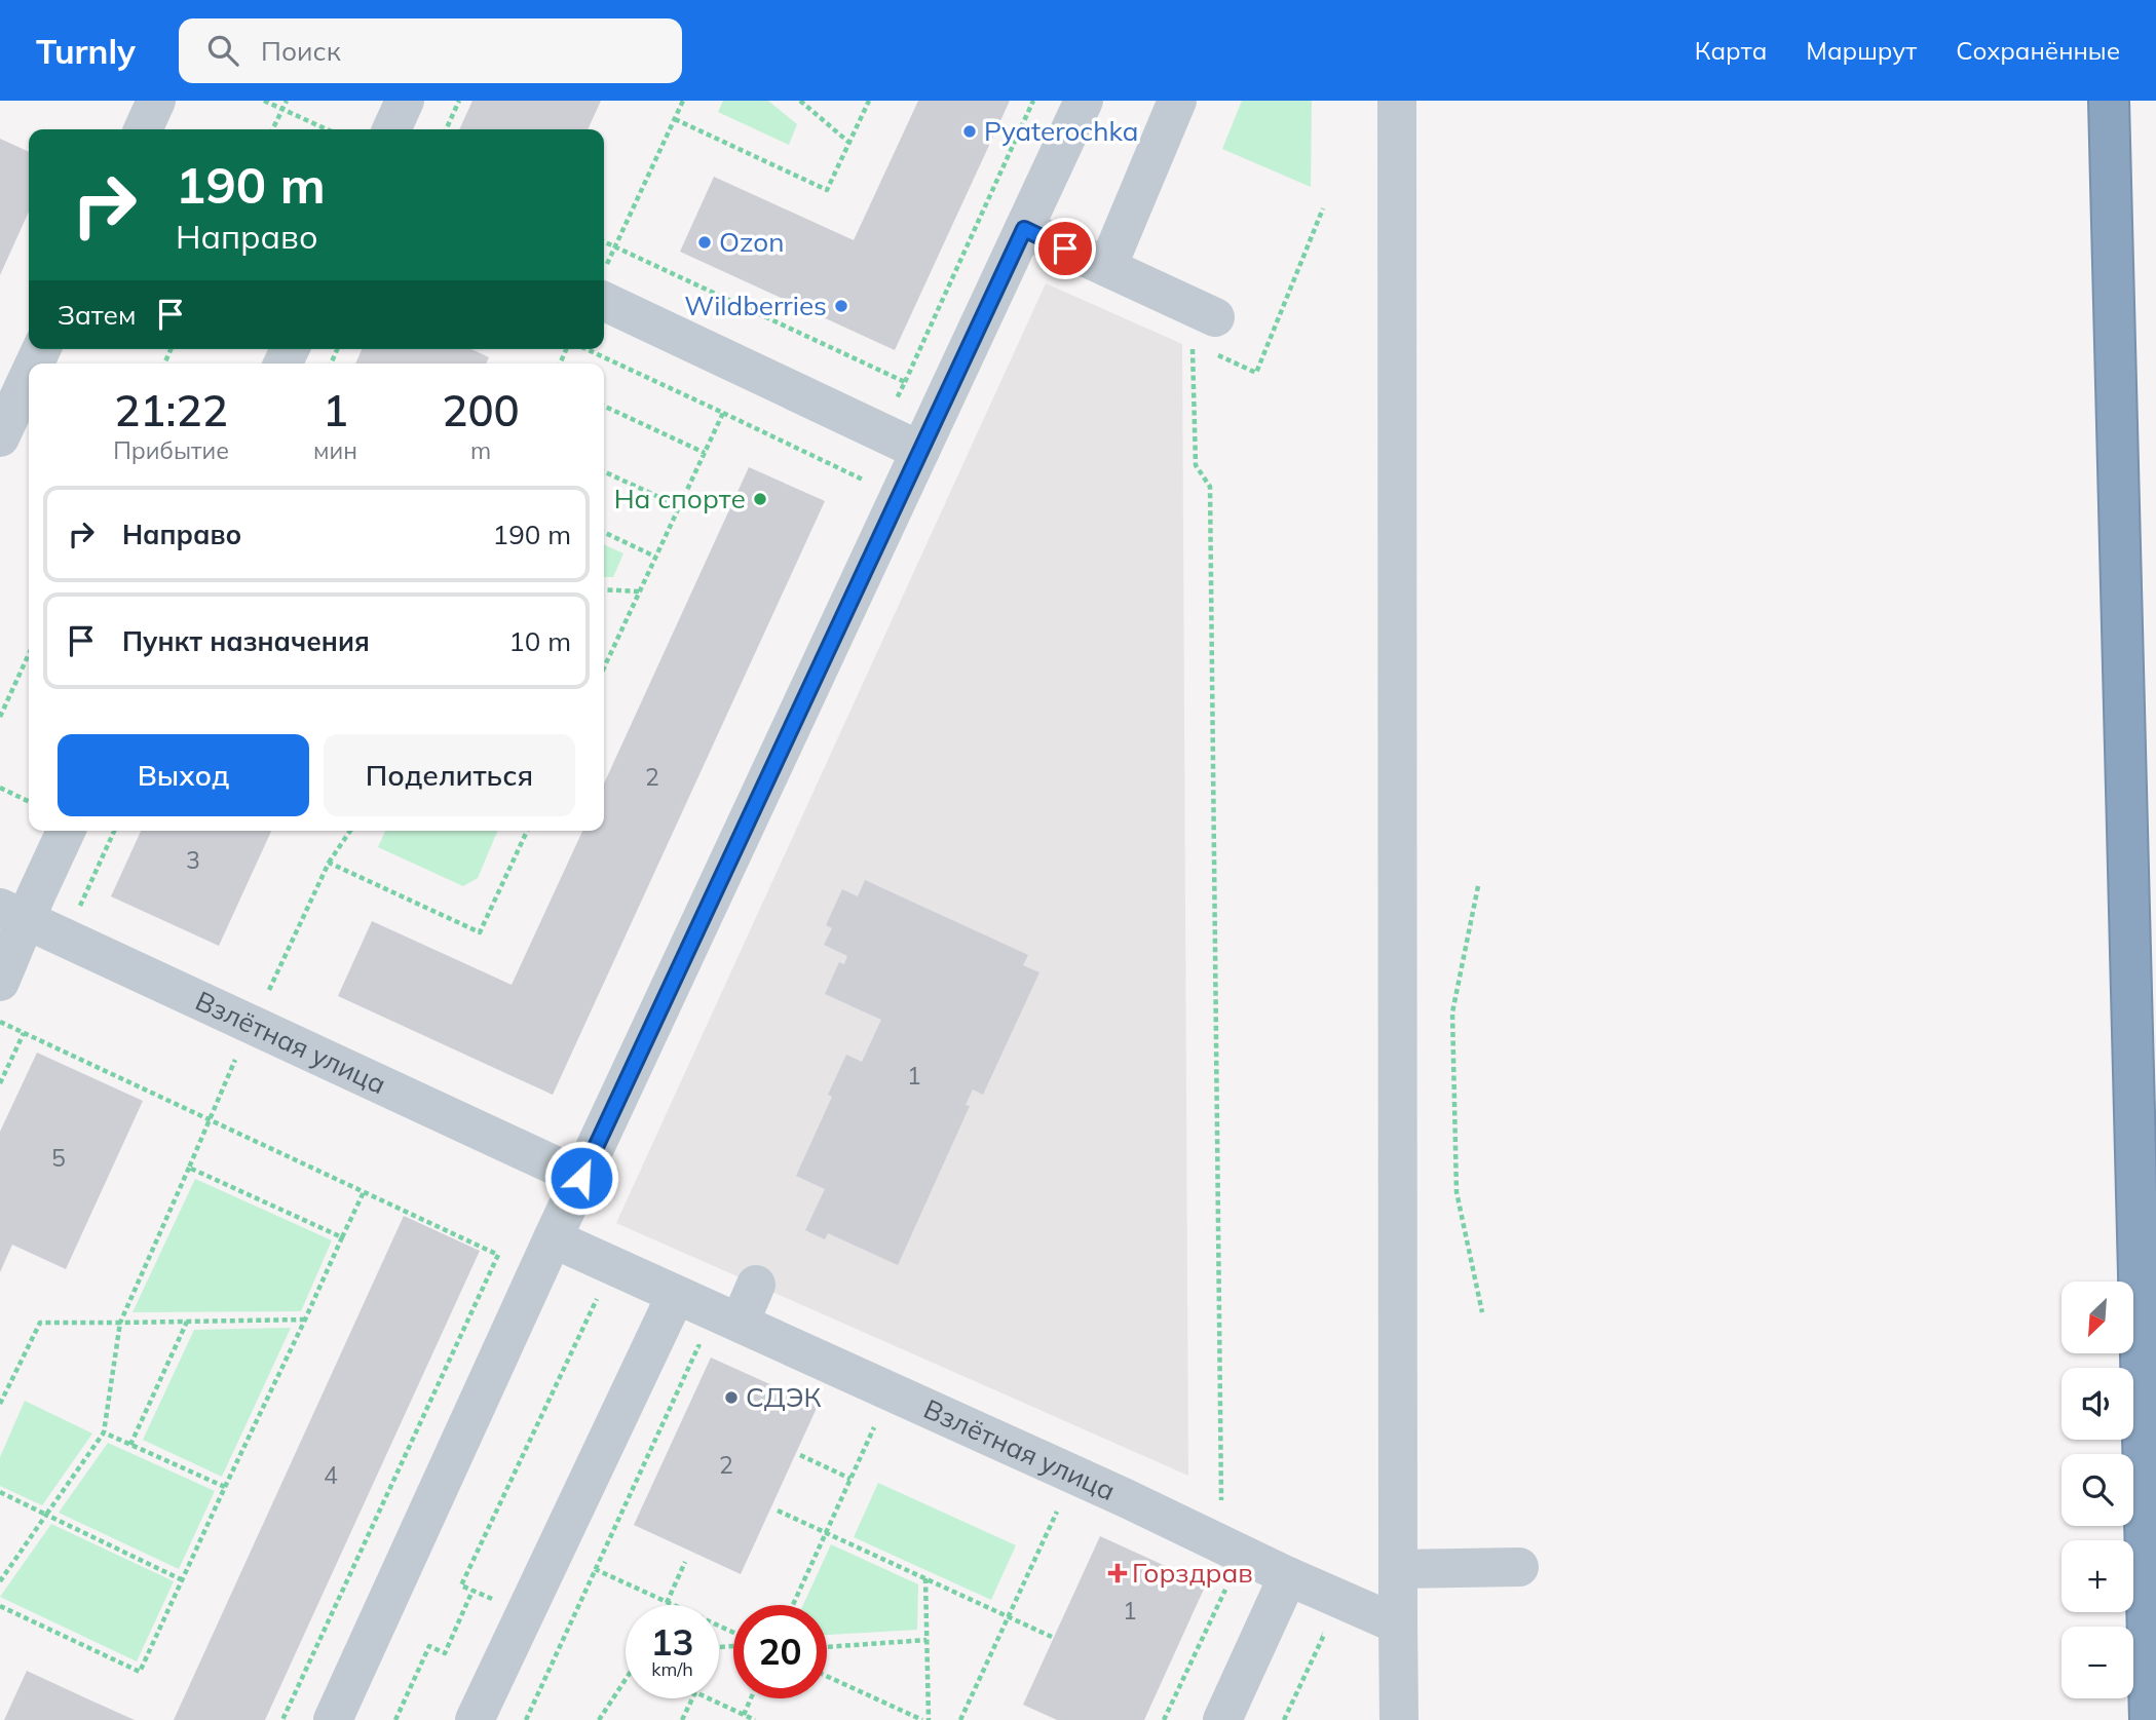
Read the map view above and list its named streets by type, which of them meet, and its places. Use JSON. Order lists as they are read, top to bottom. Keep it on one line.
{"streets":{"street":["Взлётная улица"]},"places":{"other":["Pyaterochka","Ozon","Wildberries","На спорте","СДЭК"],"health":["Горздрав"]},"house_numbers":["2","3","1","5","2","4","1"],"north":"bottom left","page":{"header":"Turnly","search":"Поиск","nav":["Карта","Маршрут","Сохранённые"],"turn":["190 m","Направо"],"then":"Затем","eta":["21:22","Прибытие","1","мин","200","m"],"list":[{"name":"Направо","value":"190 m"},{"name":"Пункт назначения","value":"10 m"}],"buttons":["Выход","Поделиться"],"map_buttons":["+","−"],"speed":"13 km/h","limit":"20"}}
